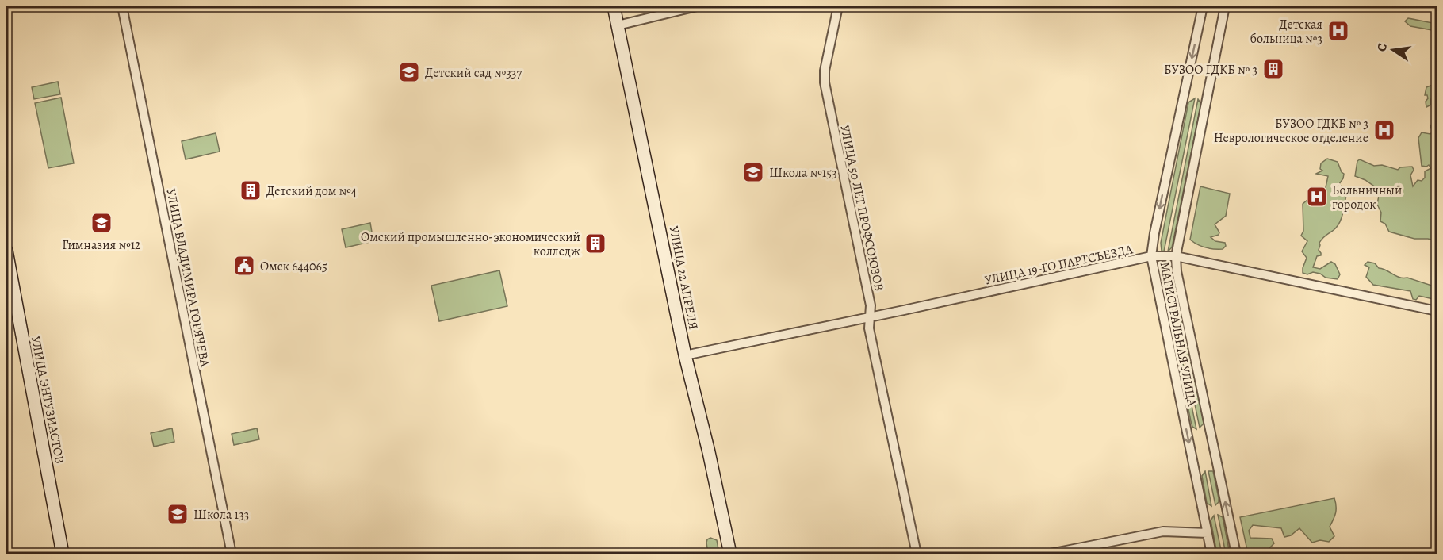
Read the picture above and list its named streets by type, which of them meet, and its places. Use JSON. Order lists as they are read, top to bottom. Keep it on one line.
{"streets":{"main road":["УЛИЦА 22 АПРЕЛЯ","УЛИЦА ЭНТУЗИАСТОВ"],"street":["УЛИЦА 50 ЛЕТ ПРОФСОЮЗОВ","УЛИЦА 19-ГО ПАРТСЪЕЗДА","УЛИЦА ВЛАДИМИРА ГОРЯЧЕВА","МАГИСТРАЛЬНАЯ УЛИЦА"]},"crossings":[["УЛИЦА 50 ЛЕТ ПРОФСОЮЗОВ","УЛИЦА 19-ГО ПАРТСЪЕЗДА"],["УЛИЦА 19-ГО ПАРТСЪЕЗДА","УЛИЦА 22 АПРЕЛЯ"],["УЛИЦА 19-ГО ПАРТСЪЕЗДА","МАГИСТРАЛЬНАЯ УЛИЦА"]],"places":{"hospital":["Детская больница №3","БУЗОО ГДКБ № 3 Неврологическое отделение","Больничный городок"],"building":["БУЗОО ГДКБ № 3","Детский дом №4","Омский промышленно-экономический колледж"],"school or university":["Детский сад №337","Школа №153","Гимназия №12","Школа 133"],"public building":["Омск 644065"]},"north":"left"}
